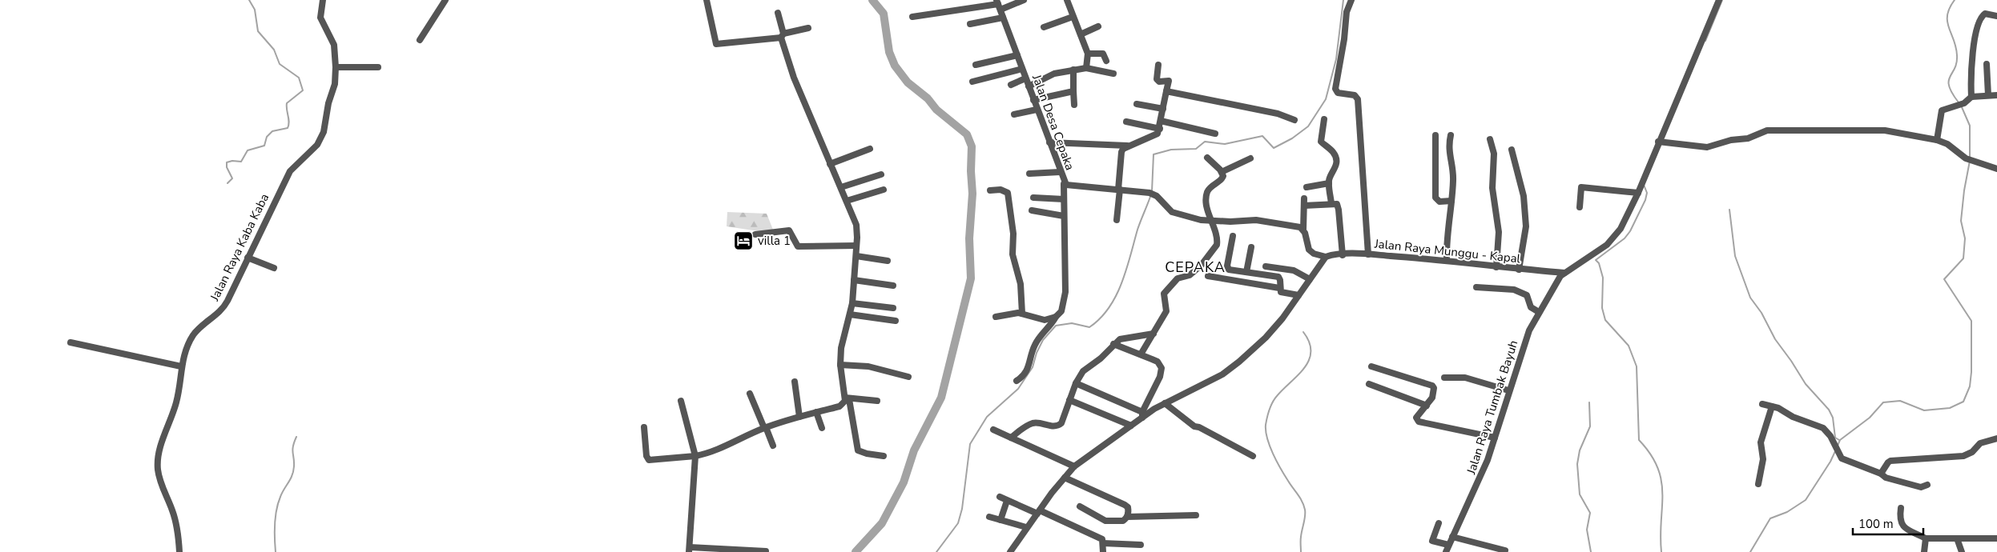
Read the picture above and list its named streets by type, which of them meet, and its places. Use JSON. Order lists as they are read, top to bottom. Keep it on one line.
{"streets":{"street":["Jalan Desa Cepaka","Jalan Raya Kaba Kaba","Jalan Raya Munggu - Kapal","Jalan Raya Tumbak Bayuh"]},"crossings":[["Jalan Raya Munggu - Kapal","Jalan Raya Tumbak Bayuh"]],"districts":["CEPAKA"],"places":{"hotel":["villa 1"]},"scale_bar":"100 m"}
